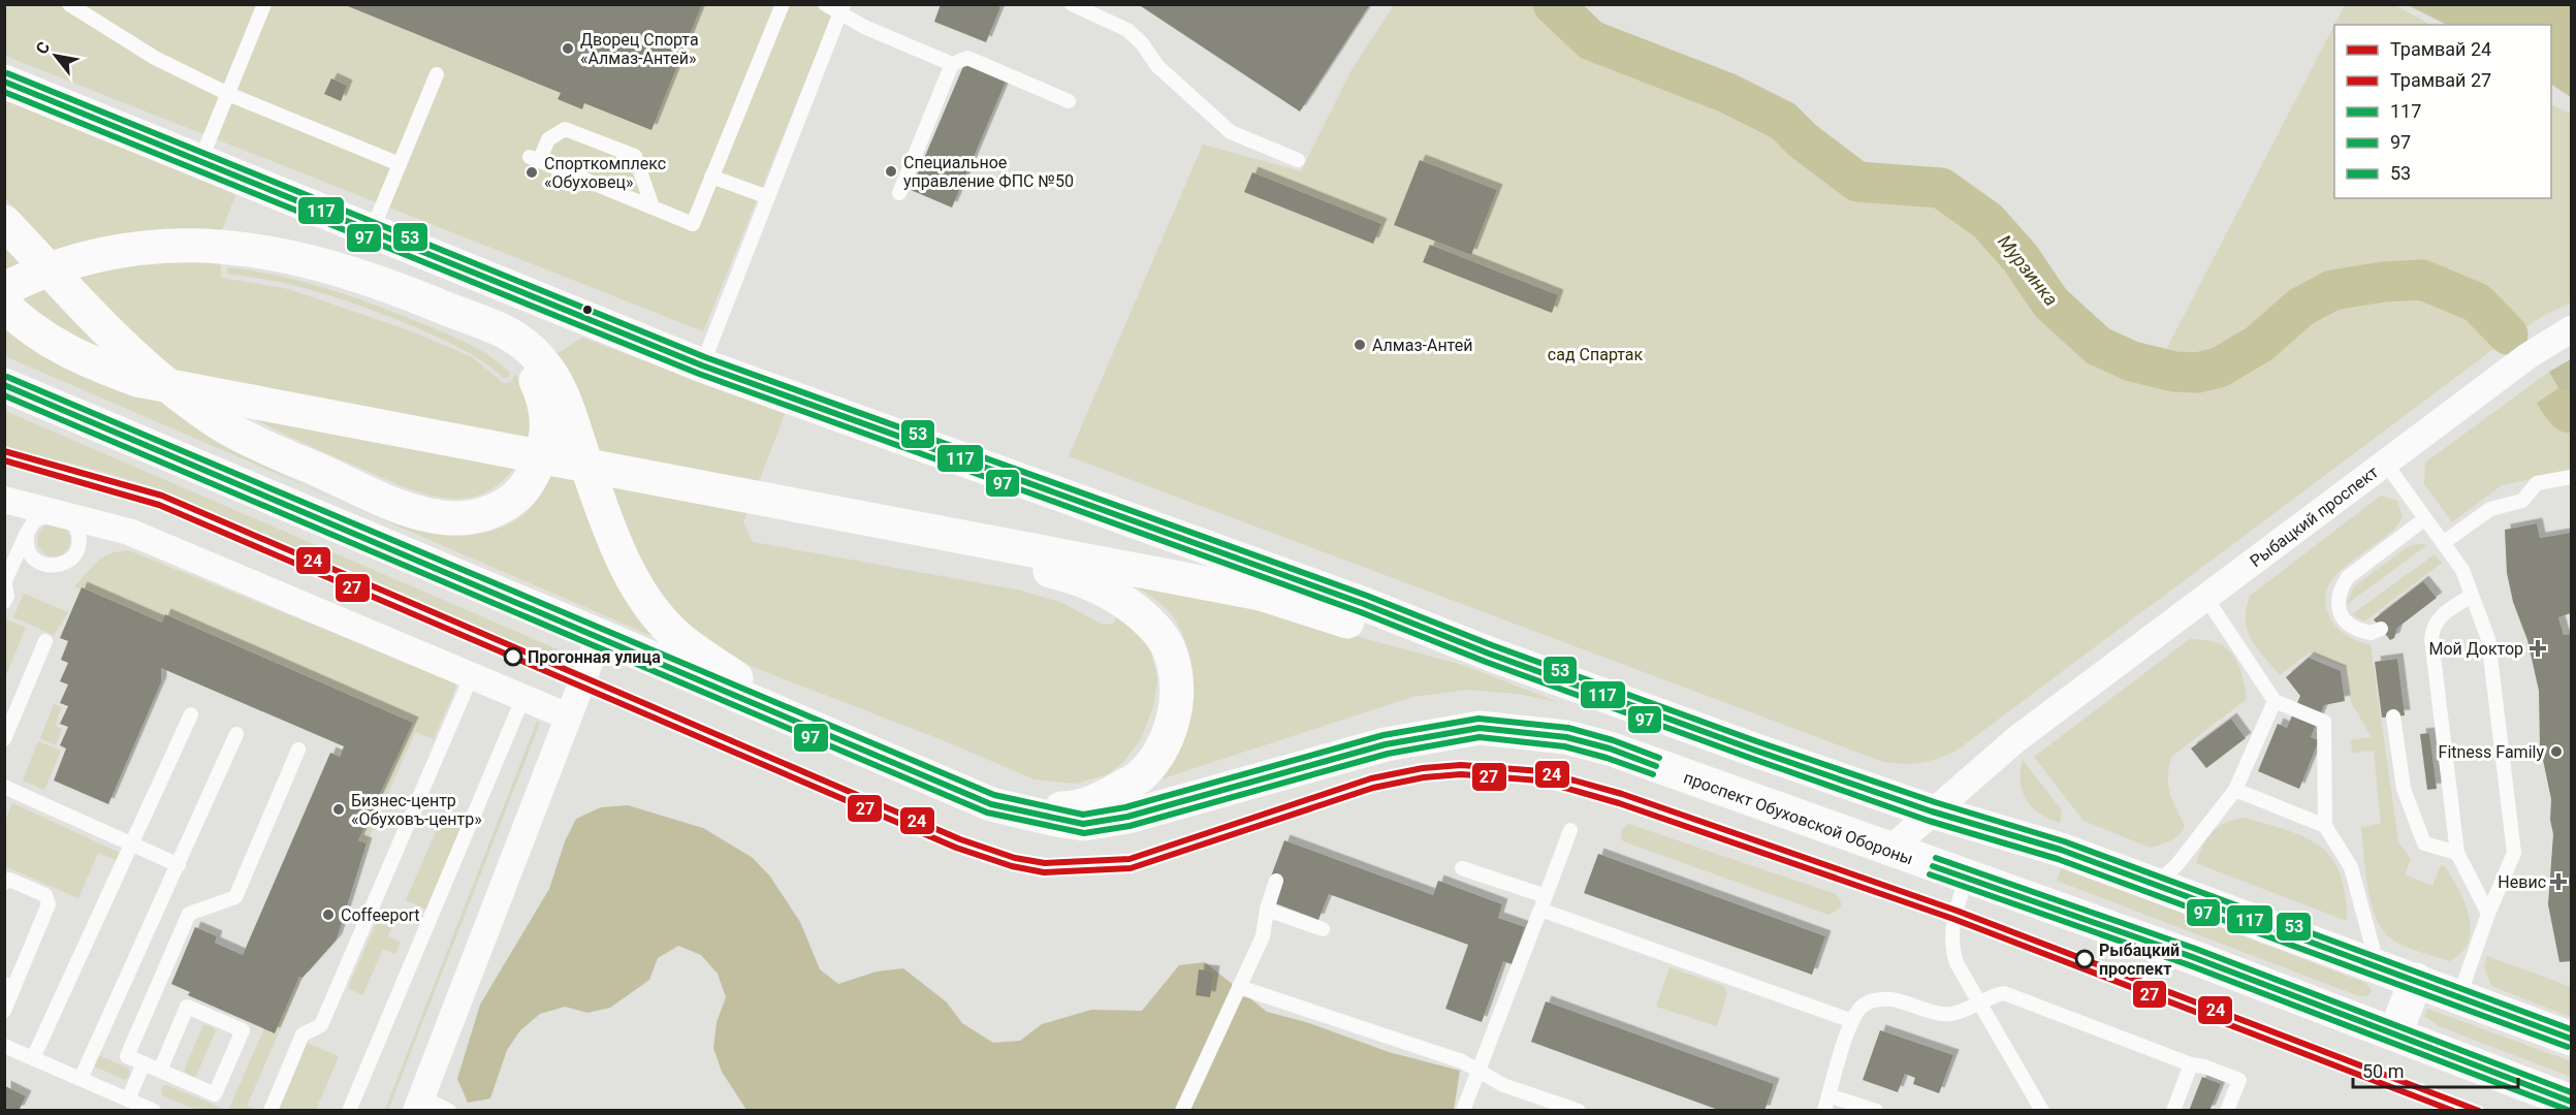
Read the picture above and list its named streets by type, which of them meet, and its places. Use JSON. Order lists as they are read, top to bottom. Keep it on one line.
{"streets":{"main road":["проспект Обуховской Обороны"],"street":["Рыбацкий проспект"]},"crossings":[["Рыбацкий проспект","проспект Обуховской Обороны"]],"water":["Мурзинка"],"parks":["сад Спартак"],"places":{"other":["Дворец Спорта «Алмаз-Антей»","Специальное управление ФПС №50","Спорткомплекс «Обуховец»","Алмаз-Антей","Прогонная улица","Fitness Family","Бизнес-центр «Обуховъ-центр»","Coffeeport","Рыбацкий проспект"],"health":["Мой Доктор","Невис"]},"lines":["transit line 53","transit line 117","transit line 97","tram line 24","tram line 27"],"legend":["Трамвай 24","Трамвай 27","117","97","53"],"scale_bar":"50 m","north":"top left"}
